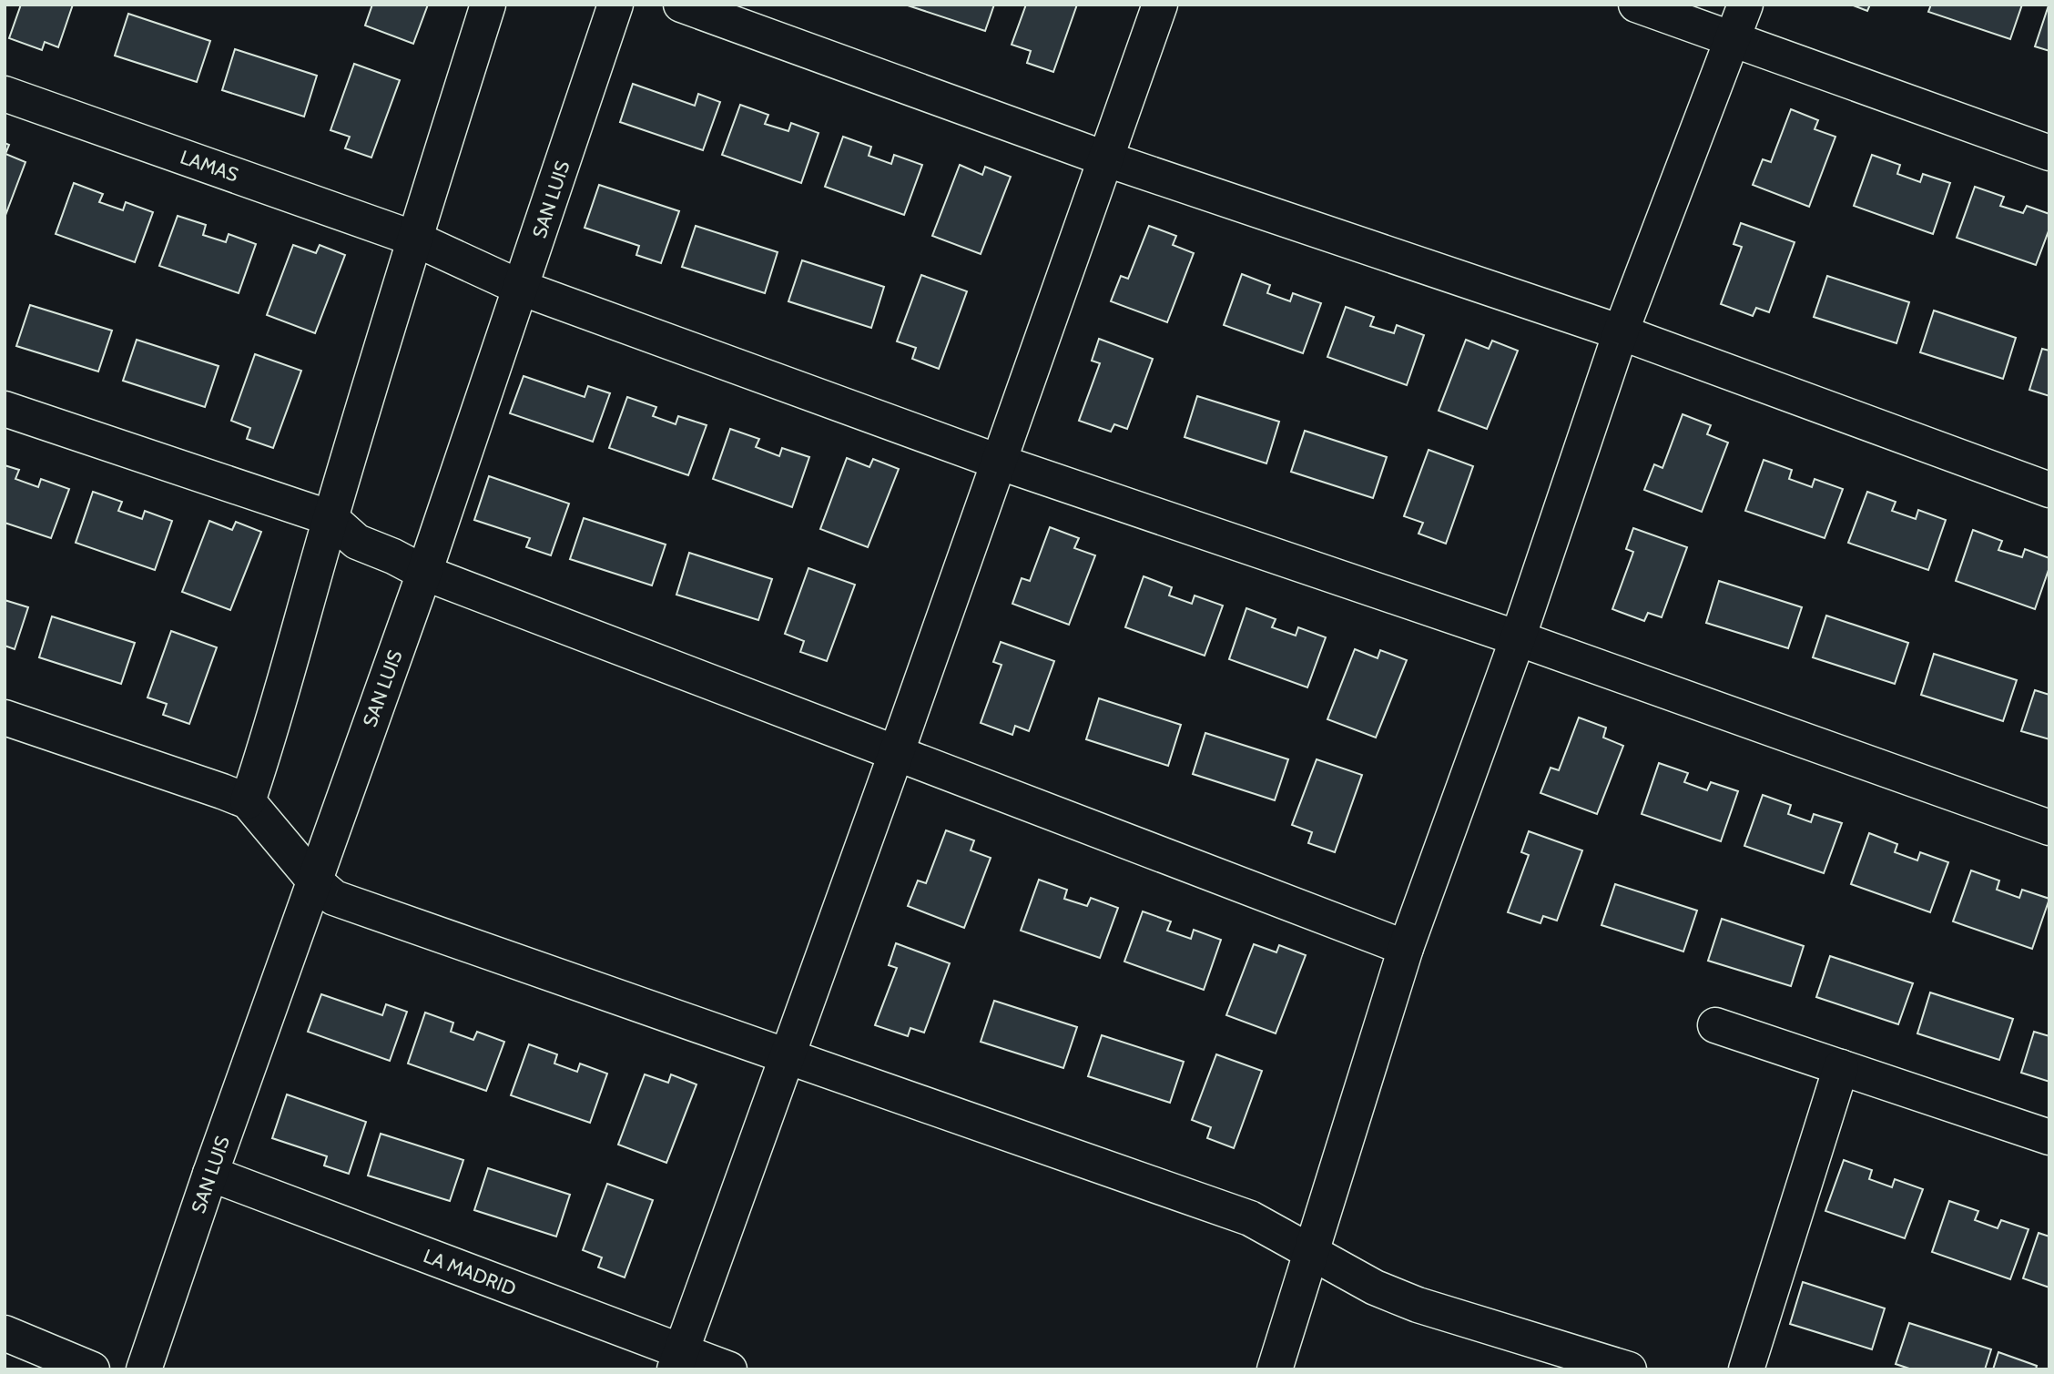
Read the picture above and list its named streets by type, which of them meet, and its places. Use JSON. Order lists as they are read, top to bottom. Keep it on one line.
{"streets":{"street":["LAMAS","SAN LUIS","LA MADRID"]},"crossings":[["LAMAS","SAN LUIS"],["SAN LUIS","LA MADRID"]]}
